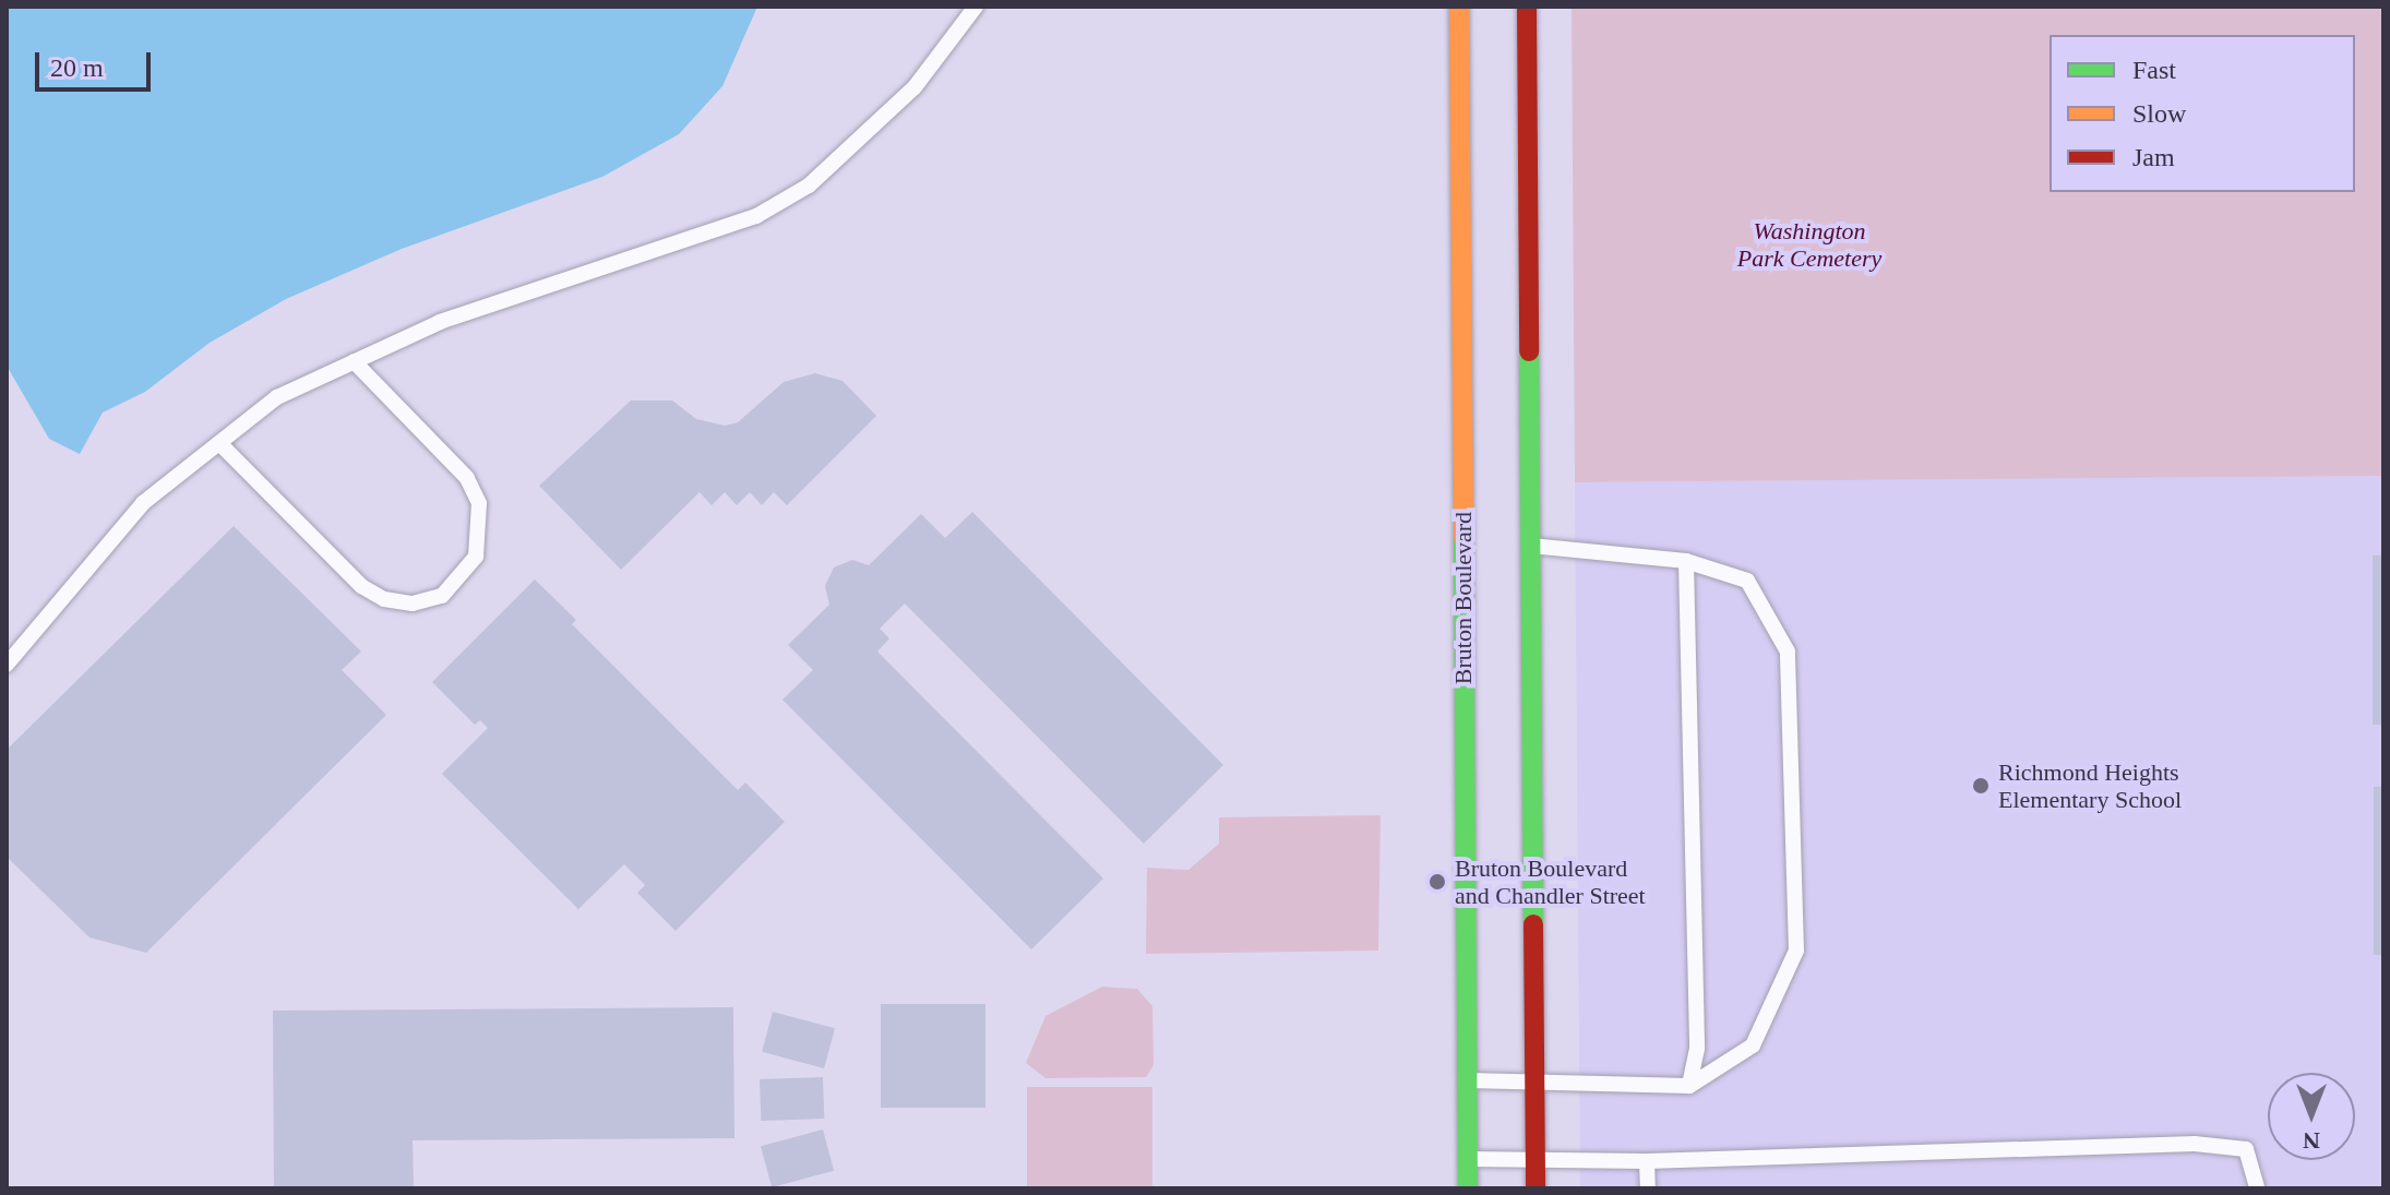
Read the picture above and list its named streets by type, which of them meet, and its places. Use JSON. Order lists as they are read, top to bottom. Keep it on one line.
{"streets":{"street":["Bruton Boulevard"]},"parks":["Washington Park Cemetery"],"places":["Richmond Heights Elementary School","Bruton Boulevard and Chandler Street"],"legend":["Fast","Slow","Jam"],"scale_bar":"20 m","north":"bottom"}
